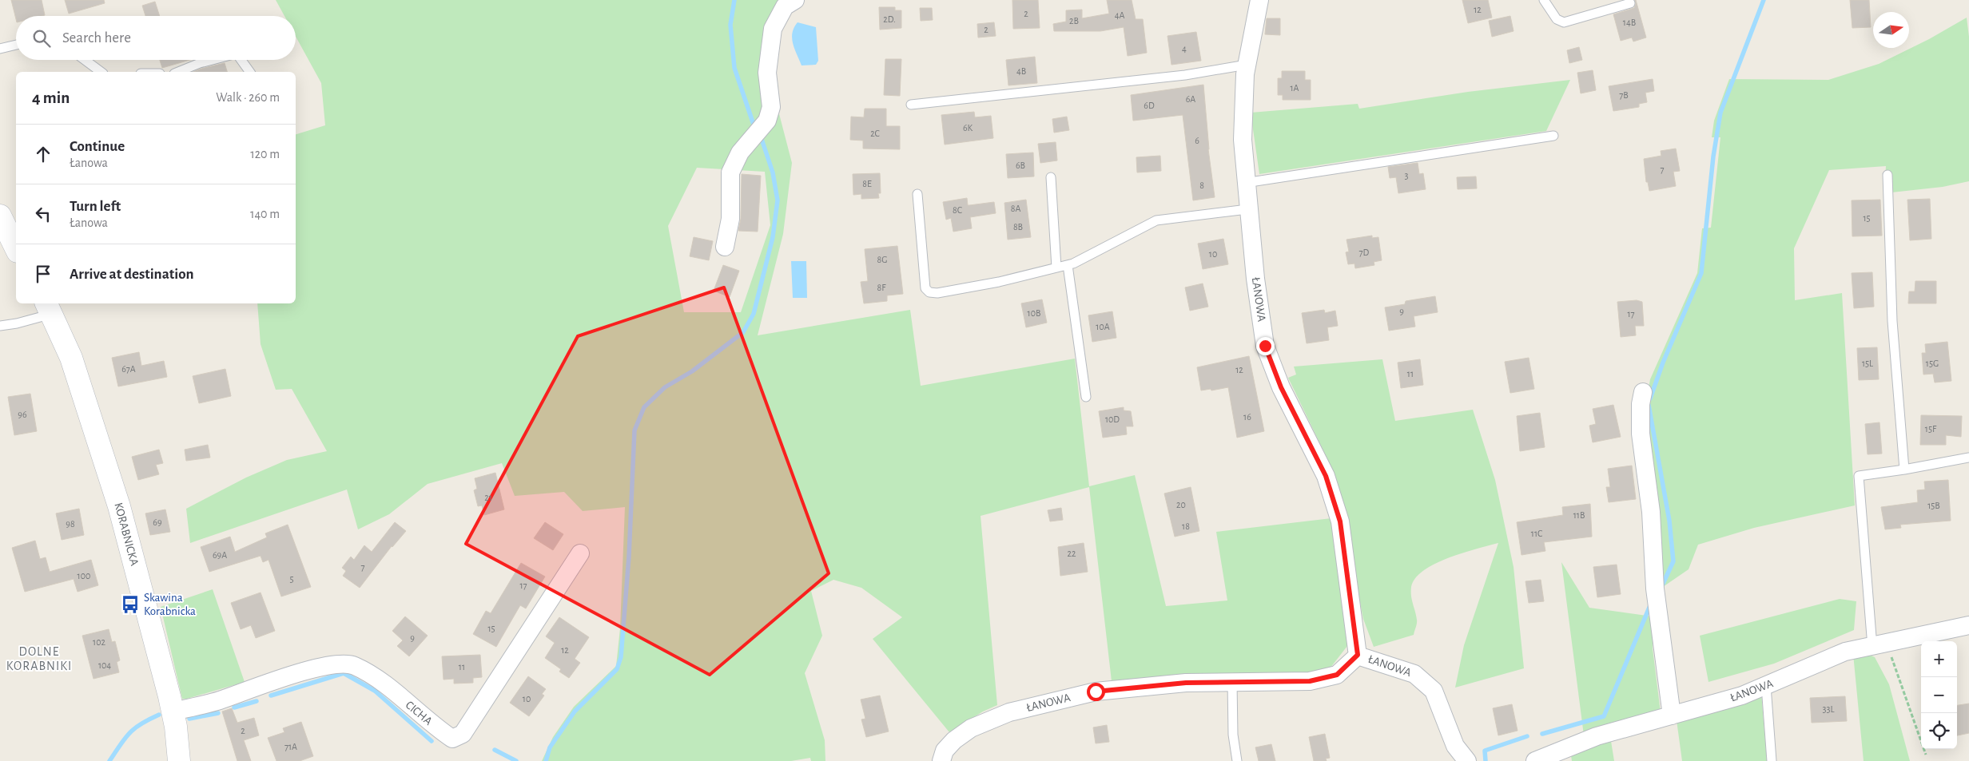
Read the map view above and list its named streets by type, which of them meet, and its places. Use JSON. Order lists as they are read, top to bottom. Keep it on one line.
{"streets":{"street":["ŁANOWA","KORABNICKA","CICHA"]},"crossings":[["KORABNICKA","CICHA"]],"districts":["DOLNE KORABNIKI"],"places":{"bus stop":["Skawina Korabnicka"]},"house_numbers":["12","2","4A","2D.","2B","14B","2","4","4B","1A","7B","6A","6D","6K","2C","6","6B","7","3","8E","8","8A","8C","15","8B","7D","10","8G","8F","9","10B","17","10A","15L","15G","67A","12","11","96","16","10D","15F","21","20","15B","11B","69","98","18","11C","22","69A","7","100","5","17","15","9","102","12","104","11","10","33L","2","71A"],"north":"right","page":{"search":"Search here","heading":["4 min","Walk · 260 m"],"list":[["Continue","Łanowa","120 m"],["Turn left","Łanowa","140 m"],"Arrive at destination"],"map_buttons":["+","−"]}}
